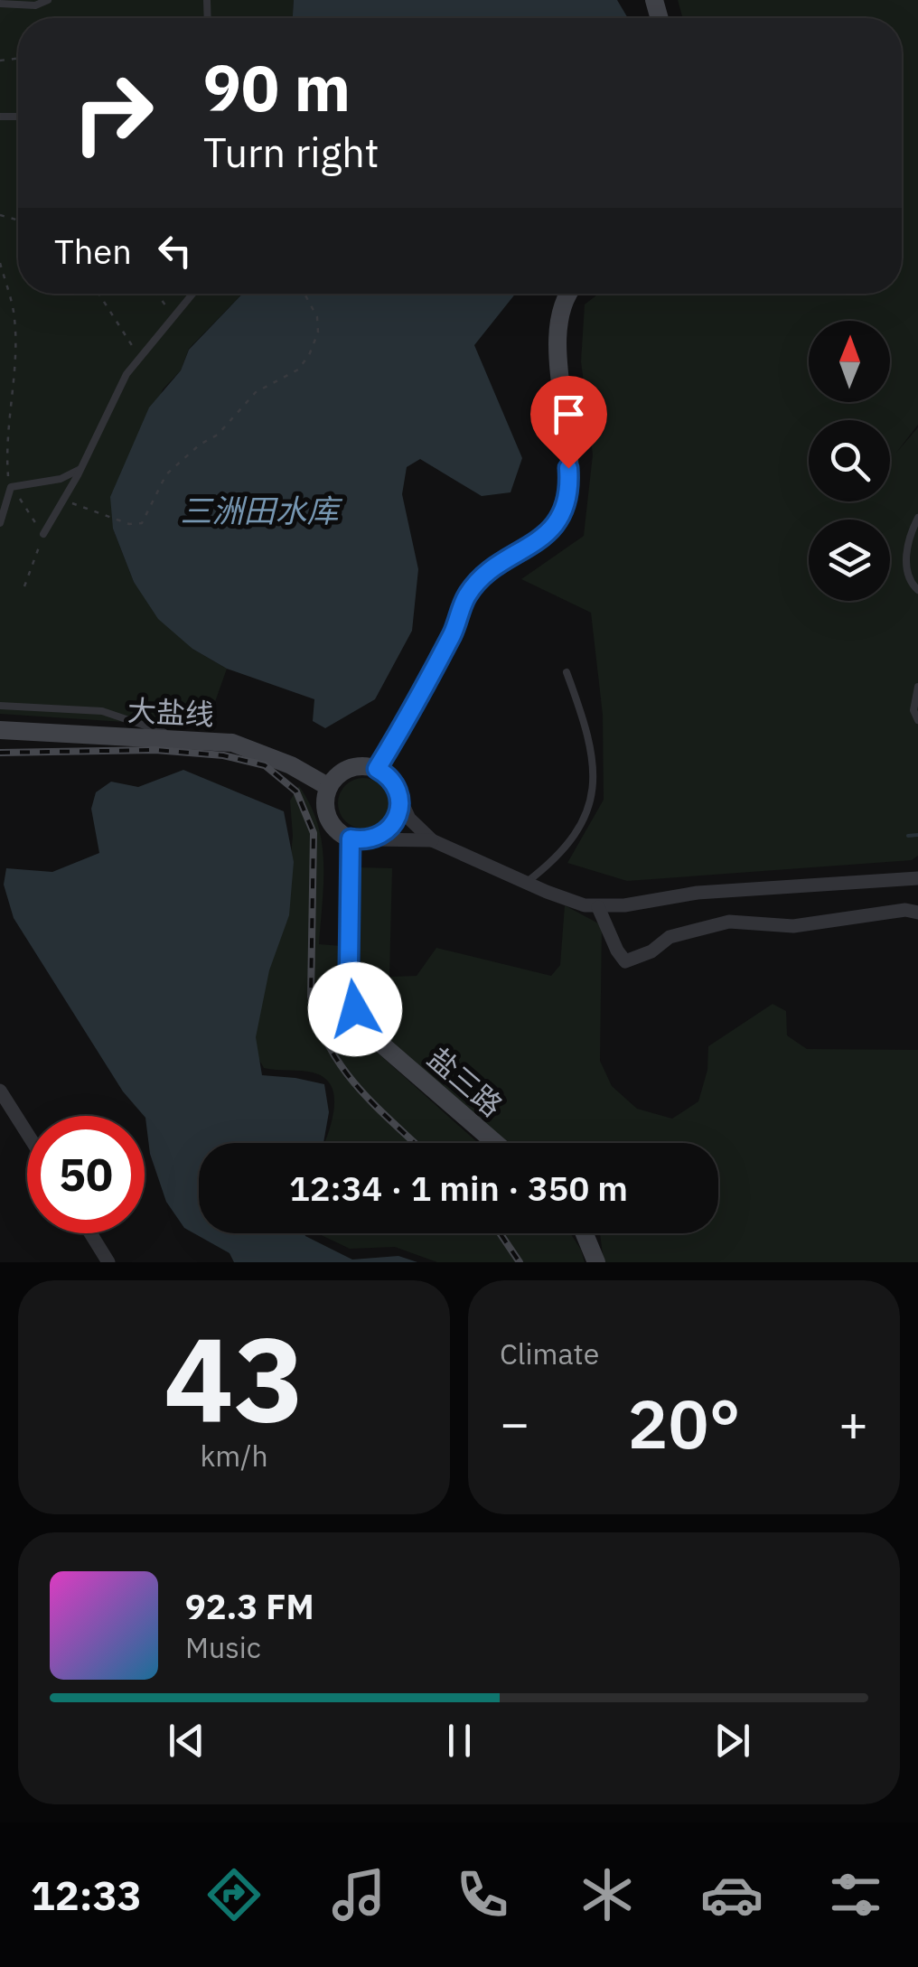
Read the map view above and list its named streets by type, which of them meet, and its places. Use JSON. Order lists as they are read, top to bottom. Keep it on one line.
{"streets":{"main road":["大盐线","盐三路"]},"crossings":[["大盐线","盐三路"]],"water":["三洲田水库"],"north":"top","page":{"turn":["90 m","Turn right"],"then":"Then","limit":"50","trip":"12:34 · 1 min · 350 m","tile":[["43","km/h"],"Climate"],"heat":["−","20°","+"],"song":["92.3 FM","Music"],"tabs":"12:33"}}
